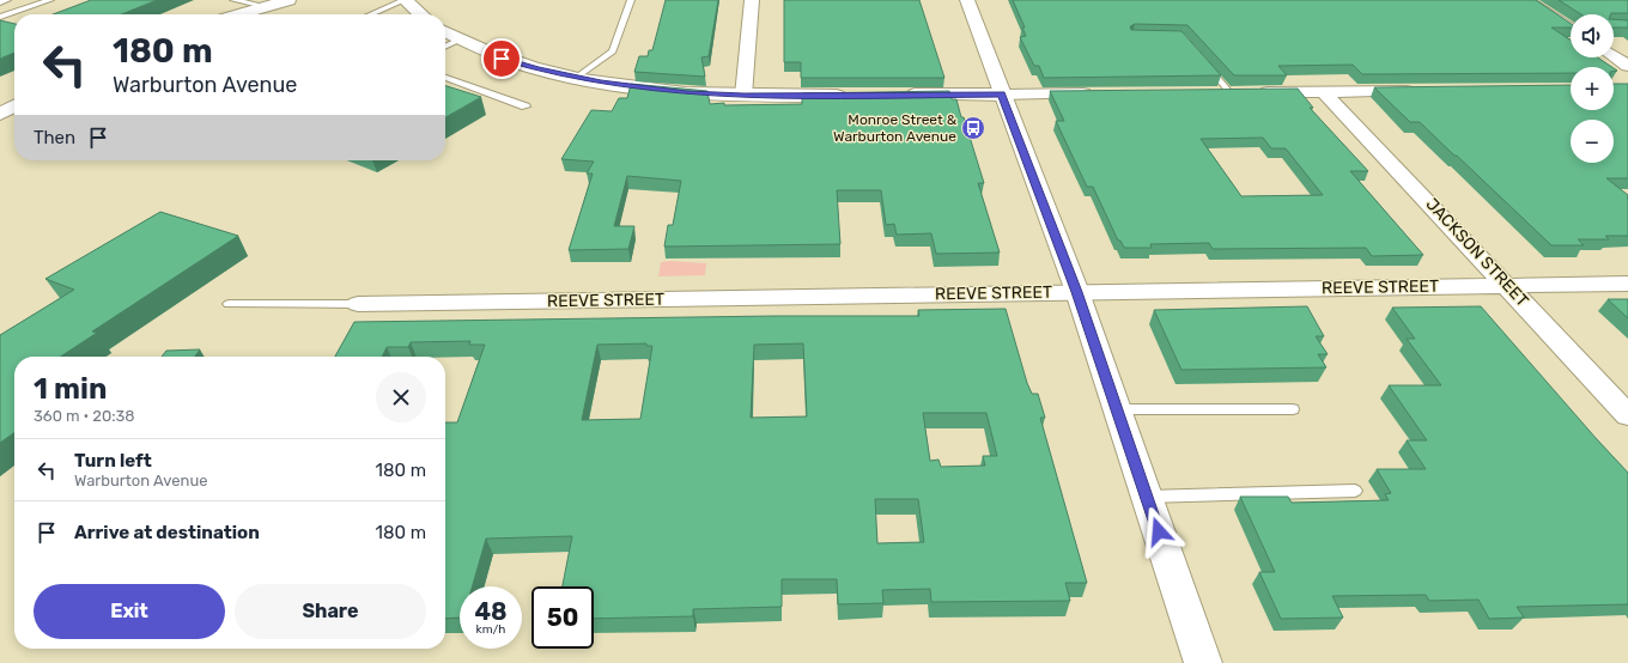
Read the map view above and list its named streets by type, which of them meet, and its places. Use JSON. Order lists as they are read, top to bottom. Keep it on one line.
{"streets":{"street":["JACKSON STREET","REEVE STREET"]},"crossings":[["JACKSON STREET","REEVE STREET"]],"places":{"bus stop":["Monroe Street & Warburton Avenue"]},"page":{"map_buttons":["+","−"],"turn":["180 m","Warburton Avenue"],"then":"Then","heading":["1 min","360 m · 20:38"],"list":[{"name":"Turn left","note":"Warburton Avenue","value":"180 m"},{"name":"Arrive at destination","value":"180 m"}],"buttons":["Exit","Share"],"speed":"48 km/h","limit":"50"}}
